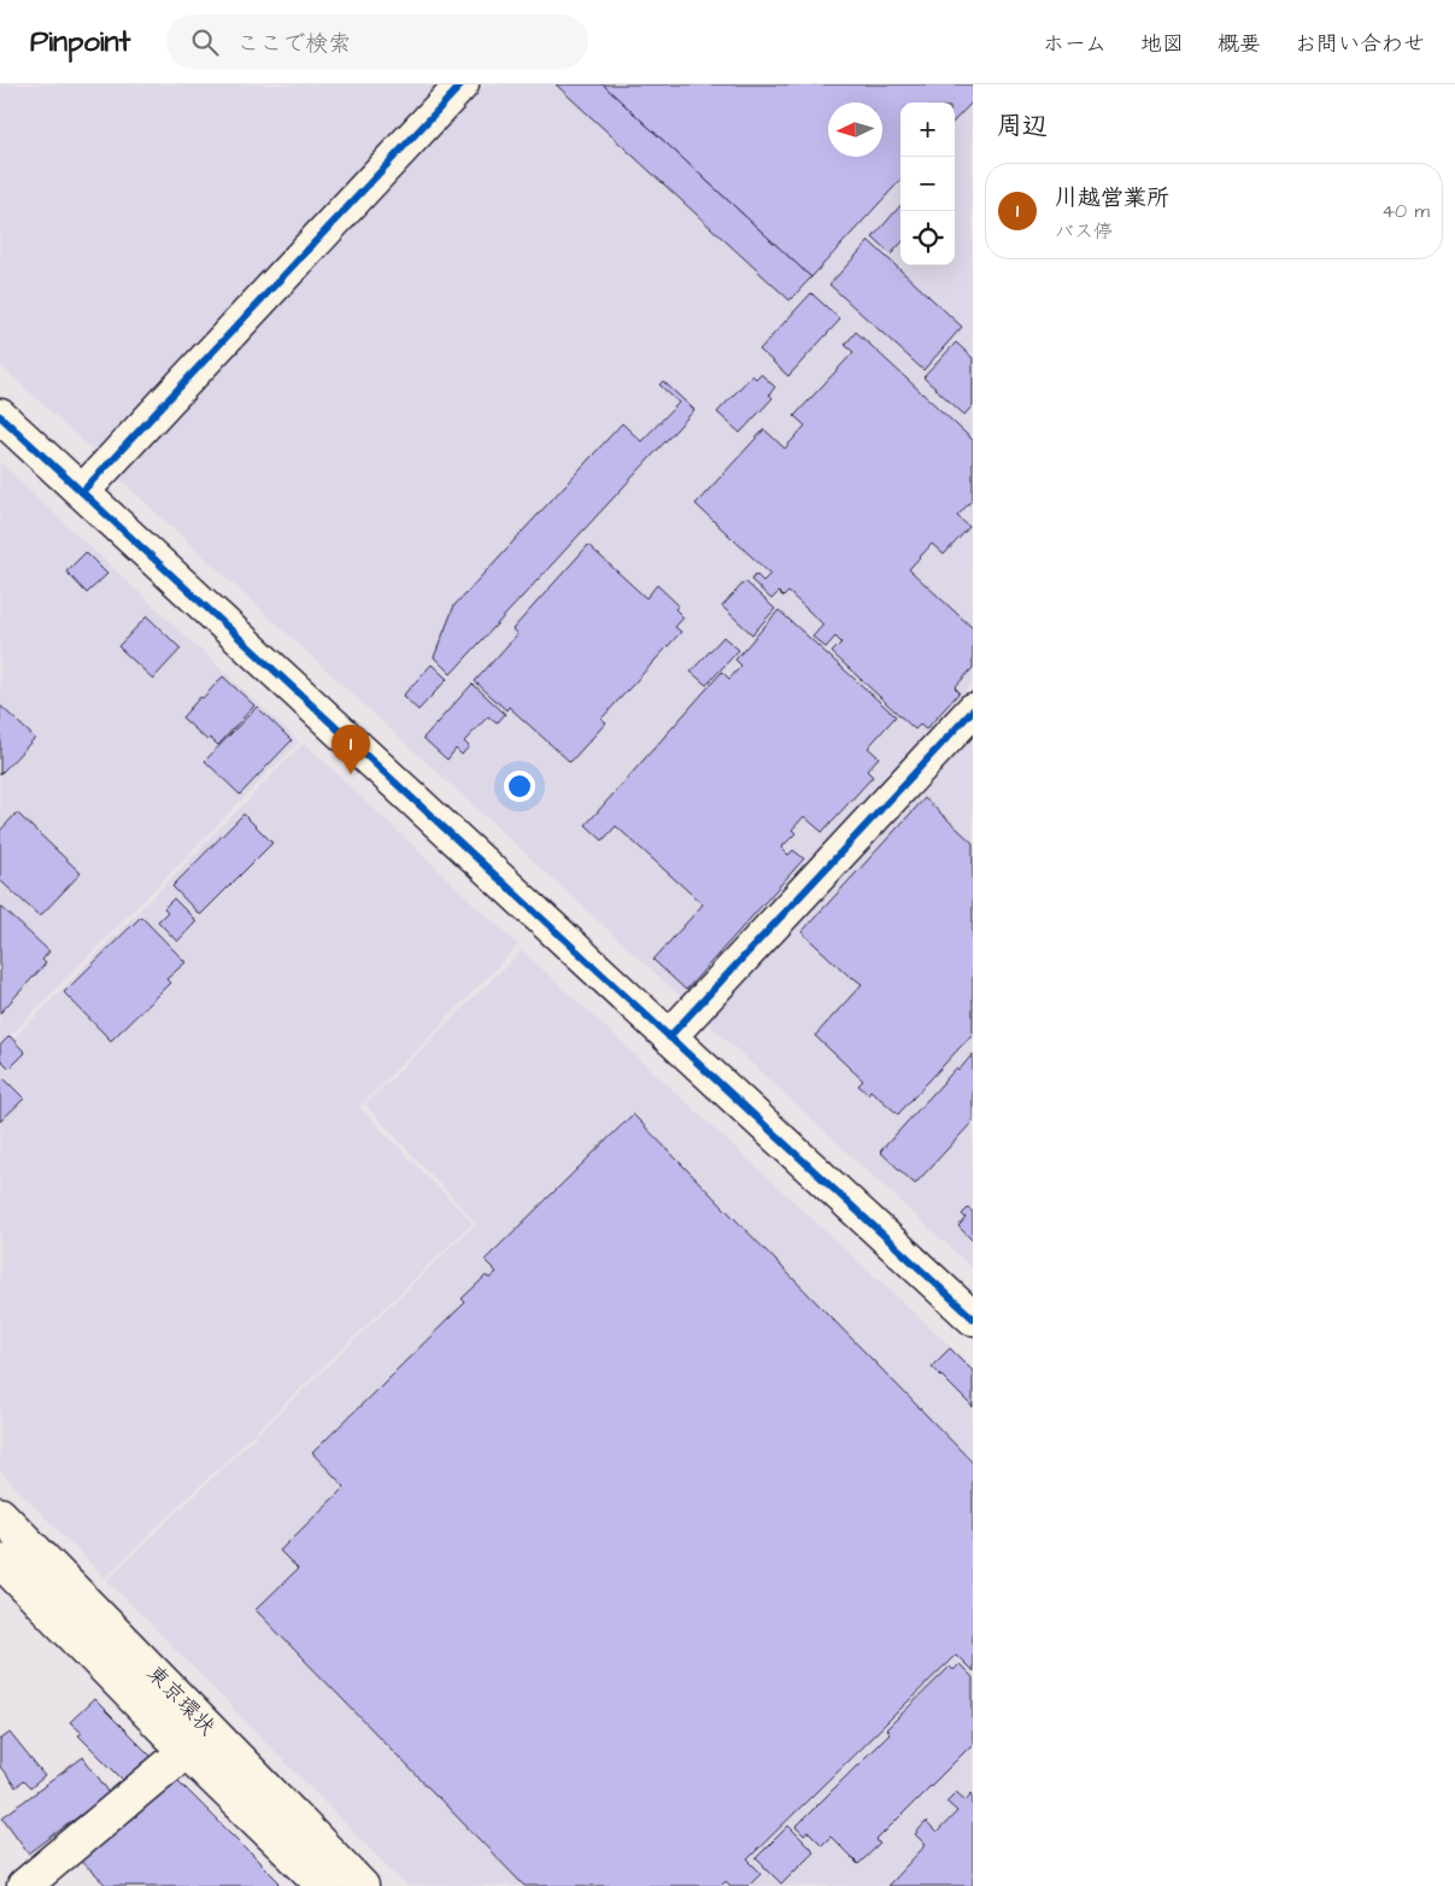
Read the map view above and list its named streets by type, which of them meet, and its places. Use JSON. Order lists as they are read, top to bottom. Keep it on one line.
{"streets":{"main road":["東京環状"]},"north":"left","page":{"header":"Pinpoint","search":"ここで検索","nav":["ホーム","地図","概要","お問い合わせ"],"heading":"周辺","map_buttons":["+","−"],"list":[{"mark":"1","name":"川越営業所","note":"バス停","value":"40 m"}],"pins":"1"}}
